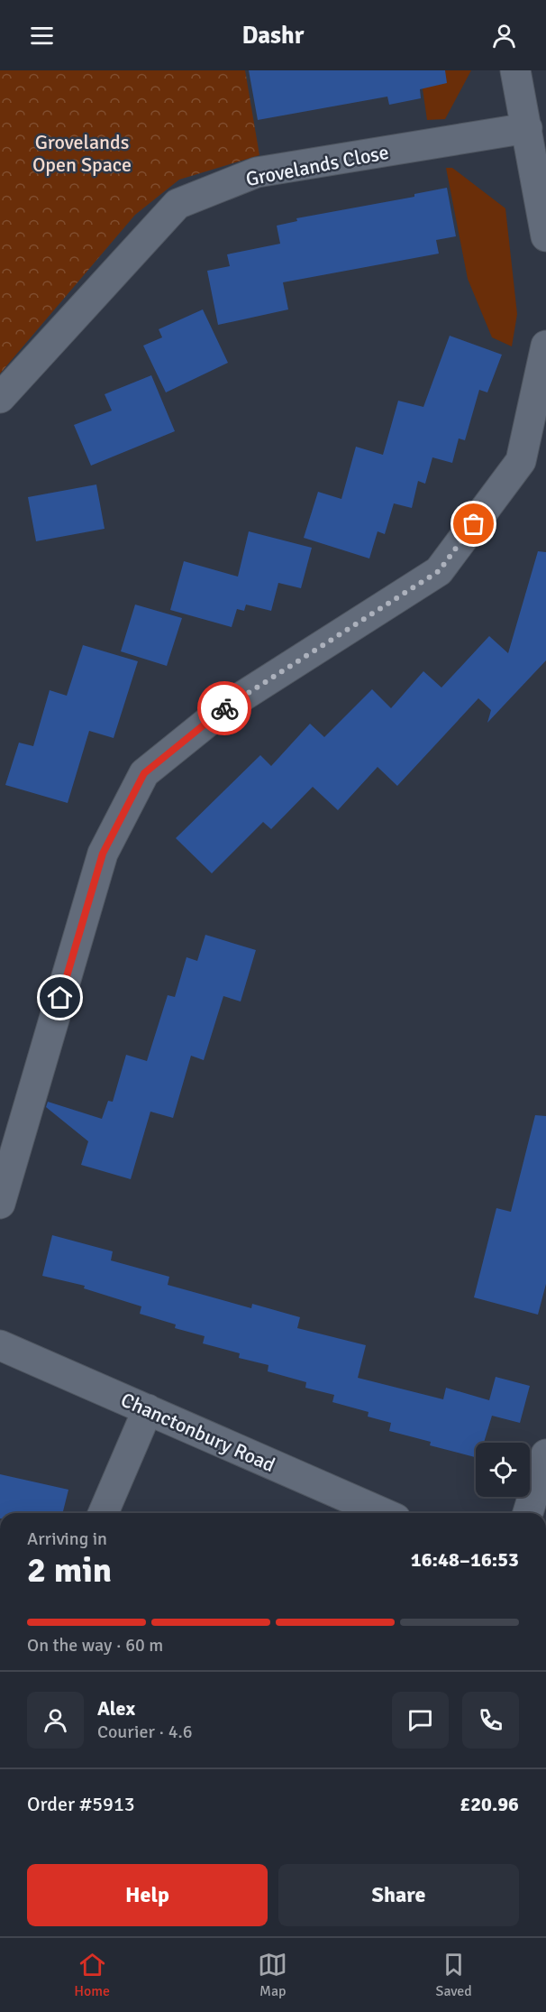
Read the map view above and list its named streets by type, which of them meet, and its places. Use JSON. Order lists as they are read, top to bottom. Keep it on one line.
{"streets":{"street":["Grovelands Close","Chanctonbury Road"]},"parks":["Grovelands Open Space"],"page":{"header":"Dashr","heading":["2 min","Arriving in","16:48–16:53"],"panel":["Alex","Courier · 4.6","Order #5913","£20.96"],"bar":"On the way · 60 m","buttons":["Help","Share"],"tabs":["Home","Map","Saved"]}}
